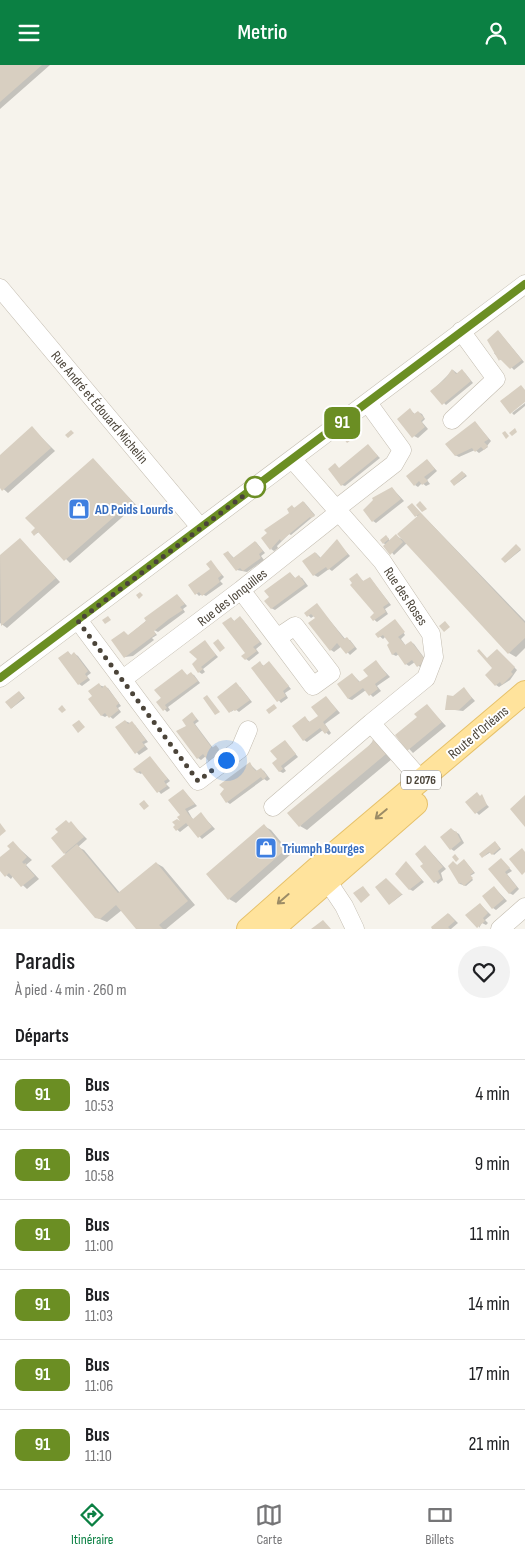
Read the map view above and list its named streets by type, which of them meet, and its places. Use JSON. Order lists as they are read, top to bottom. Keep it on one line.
{"streets":{"main road":["Route d'Orléans","D 2076"],"street":["Rue André et Édouard Michelin","Rue des Roses","Rue des Jonquilles"]},"crossings":[["Rue des Roses","Rue des Jonquilles"]],"places":{"shop":["AD Poids Lourds","Triumph Bourges"]},"lines":["bus line 91"],"page":{"header":"Metrio","on_map":"91","heading":[["Paradis","À pied · 4 min · 260 m"],"Départs"],"list":[{"mark":"91","name":"Bus","note":"10:53","value":"4 min"},{"mark":"91","name":"Bus","note":"10:58","value":"9 min"},{"mark":"91","name":"Bus","note":"11:00","value":"11 min"},{"mark":"91","name":"Bus","note":"11:03","value":"14 min"},{"mark":"91","name":"Bus","note":"11:06","value":"17 min"},{"mark":"91","name":"Bus","note":"11:10","value":"21 min"}],"tabs":["Itinéraire","Carte","Billets"]}}
